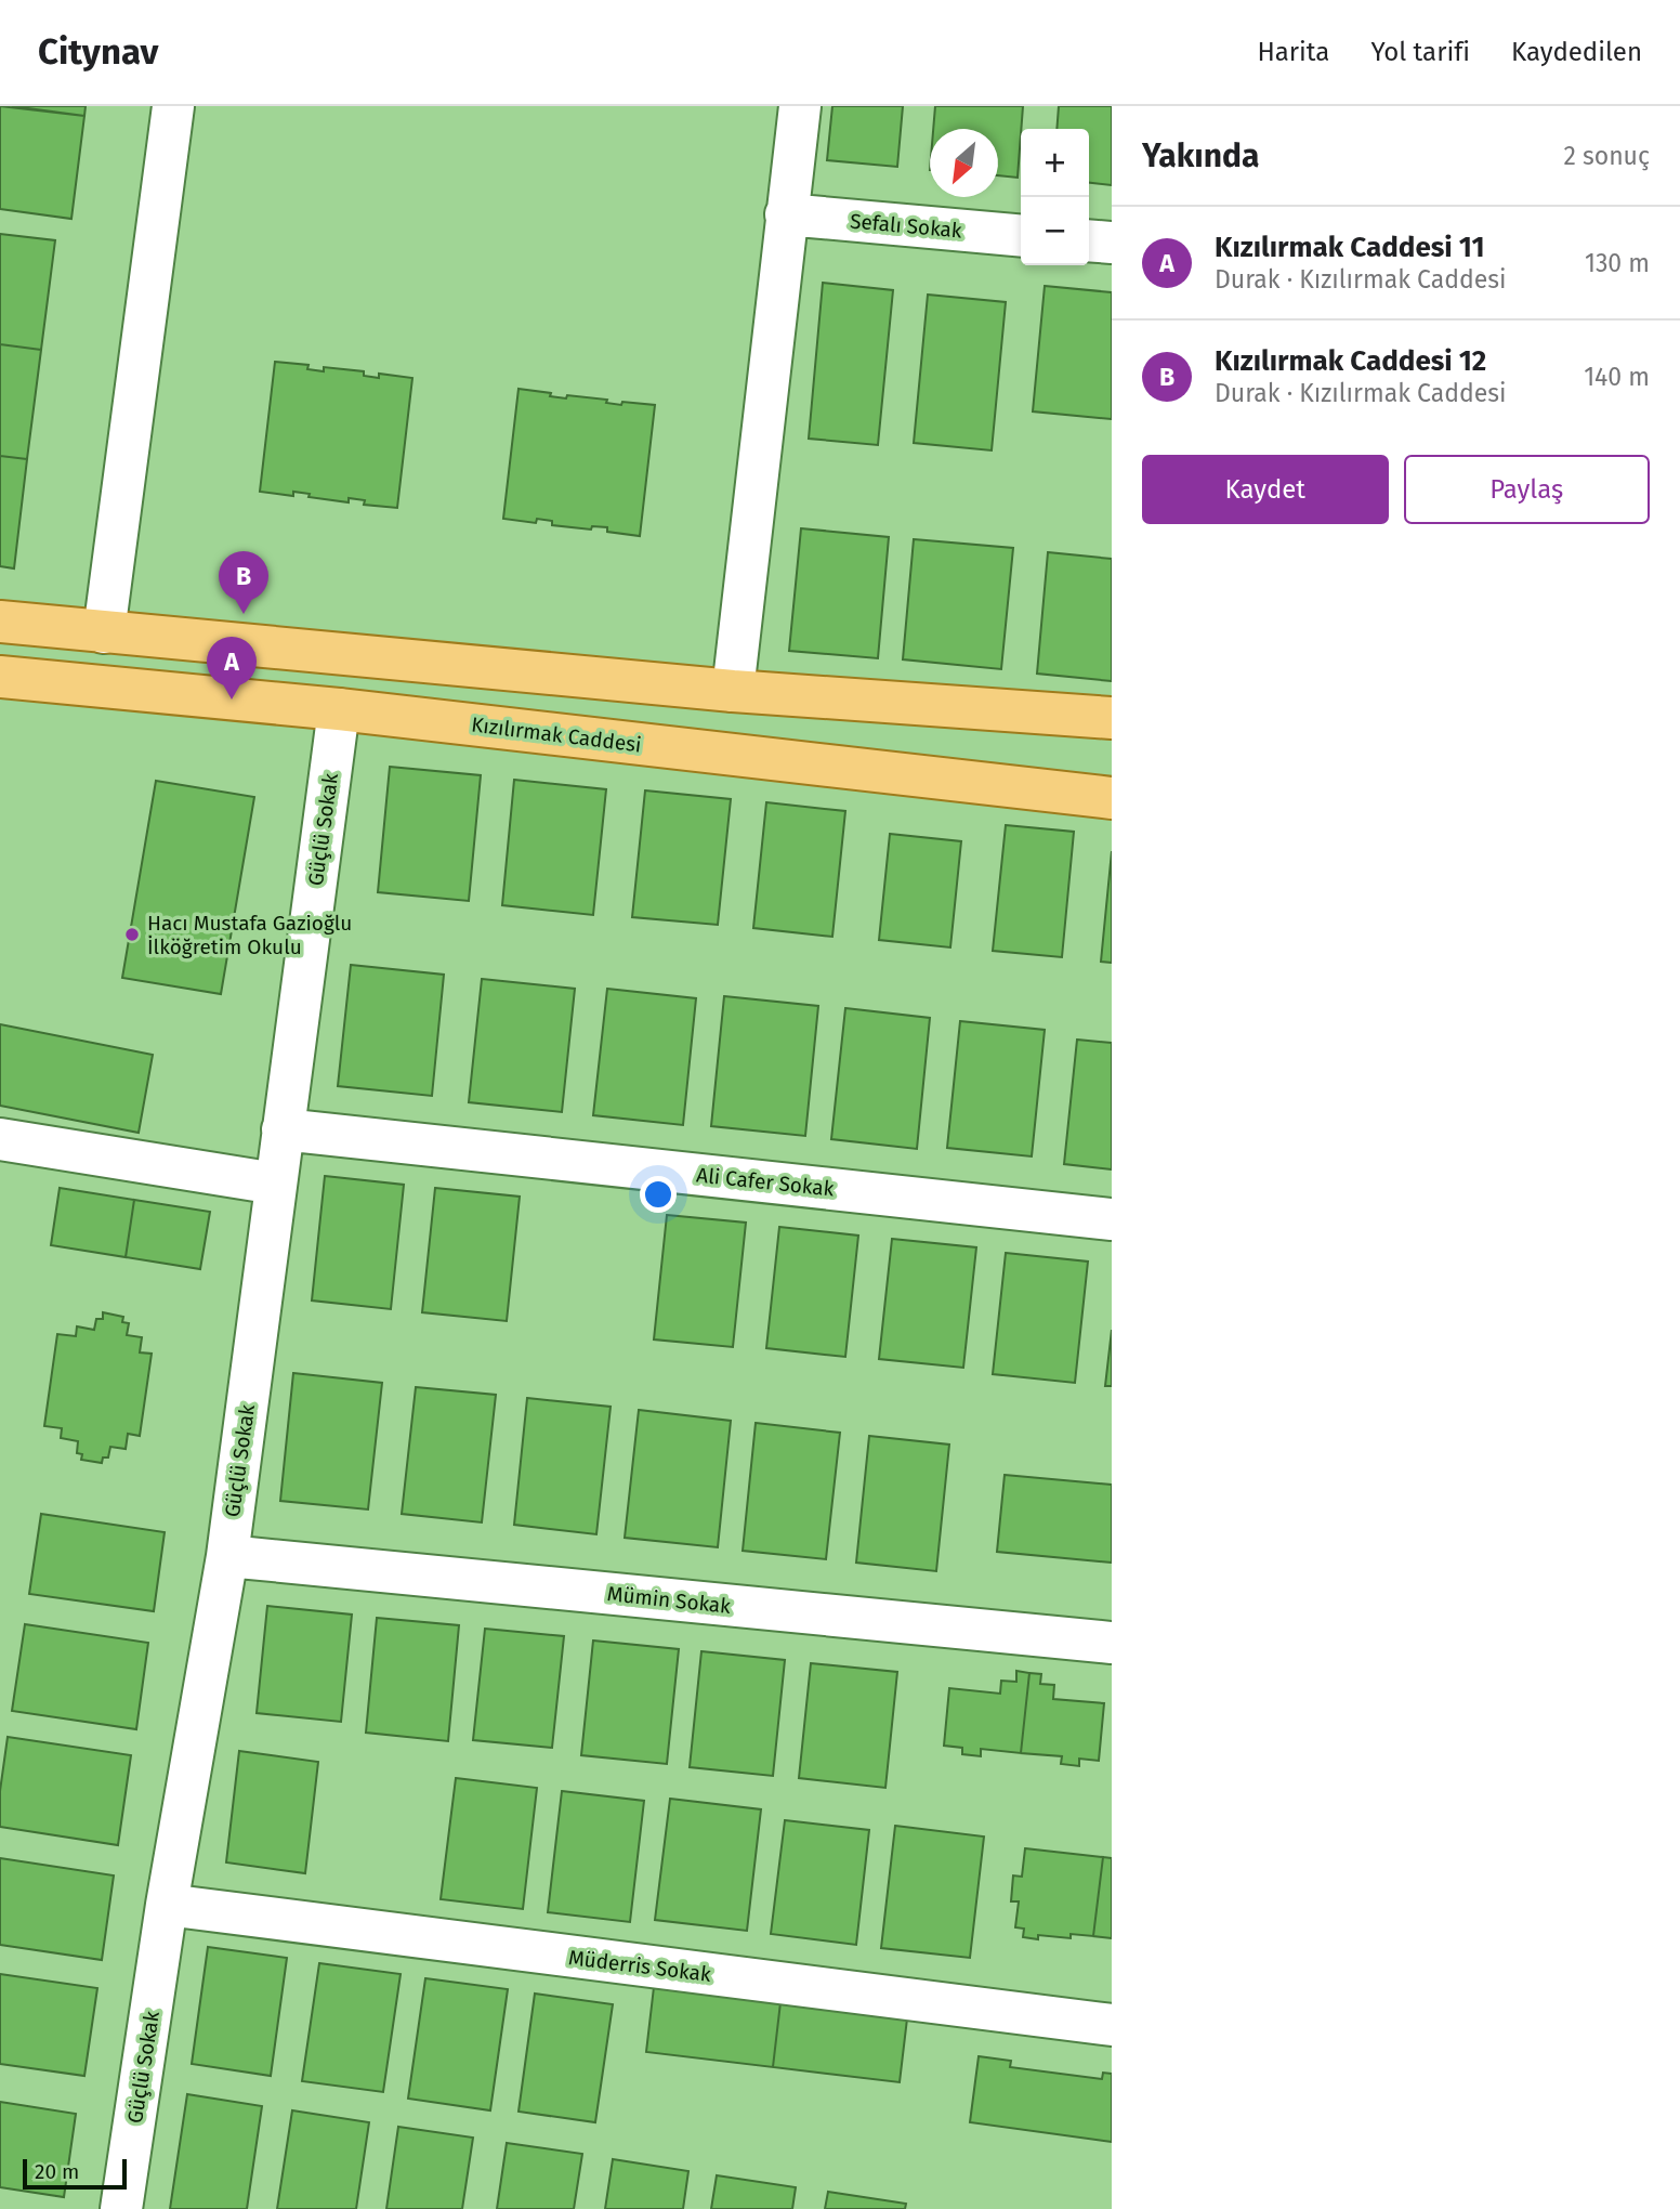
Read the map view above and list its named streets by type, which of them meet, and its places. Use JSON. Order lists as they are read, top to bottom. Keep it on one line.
{"streets":{"main road":["Kızılırmak Caddesi"],"street":["Sefalı Sokak","Güçlü Sokak","Ali Cafer Sokak","Mümin Sokak","Müderris Sokak"]},"crossings":[["Kızılırmak Caddesi","Güçlü Sokak"],["Güçlü Sokak","Ali Cafer Sokak"],["Güçlü Sokak","Mümin Sokak"],["Güçlü Sokak","Müderris Sokak"]],"places":["Hacı Mustafa Gazioğlu İlköğretim Okulu"],"scale_bar":"20 m","north":"bottom left","page":{"header":"Citynav","nav":["Harita","Yol tarifi","Kaydedilen"],"heading":["Yakında","2 sonuç"],"map_buttons":["+","−"],"list":[{"mark":"A","name":"Kızılırmak Caddesi 11","note":"Durak · Kızılırmak Caddesi","value":"130 m"},{"mark":"B","name":"Kızılırmak Caddesi 12","note":"Durak · Kızılırmak Caddesi","value":"140 m"}],"buttons":["Kaydet","Paylaş"],"pins":["B","A"],"scale":"20 m"}}
